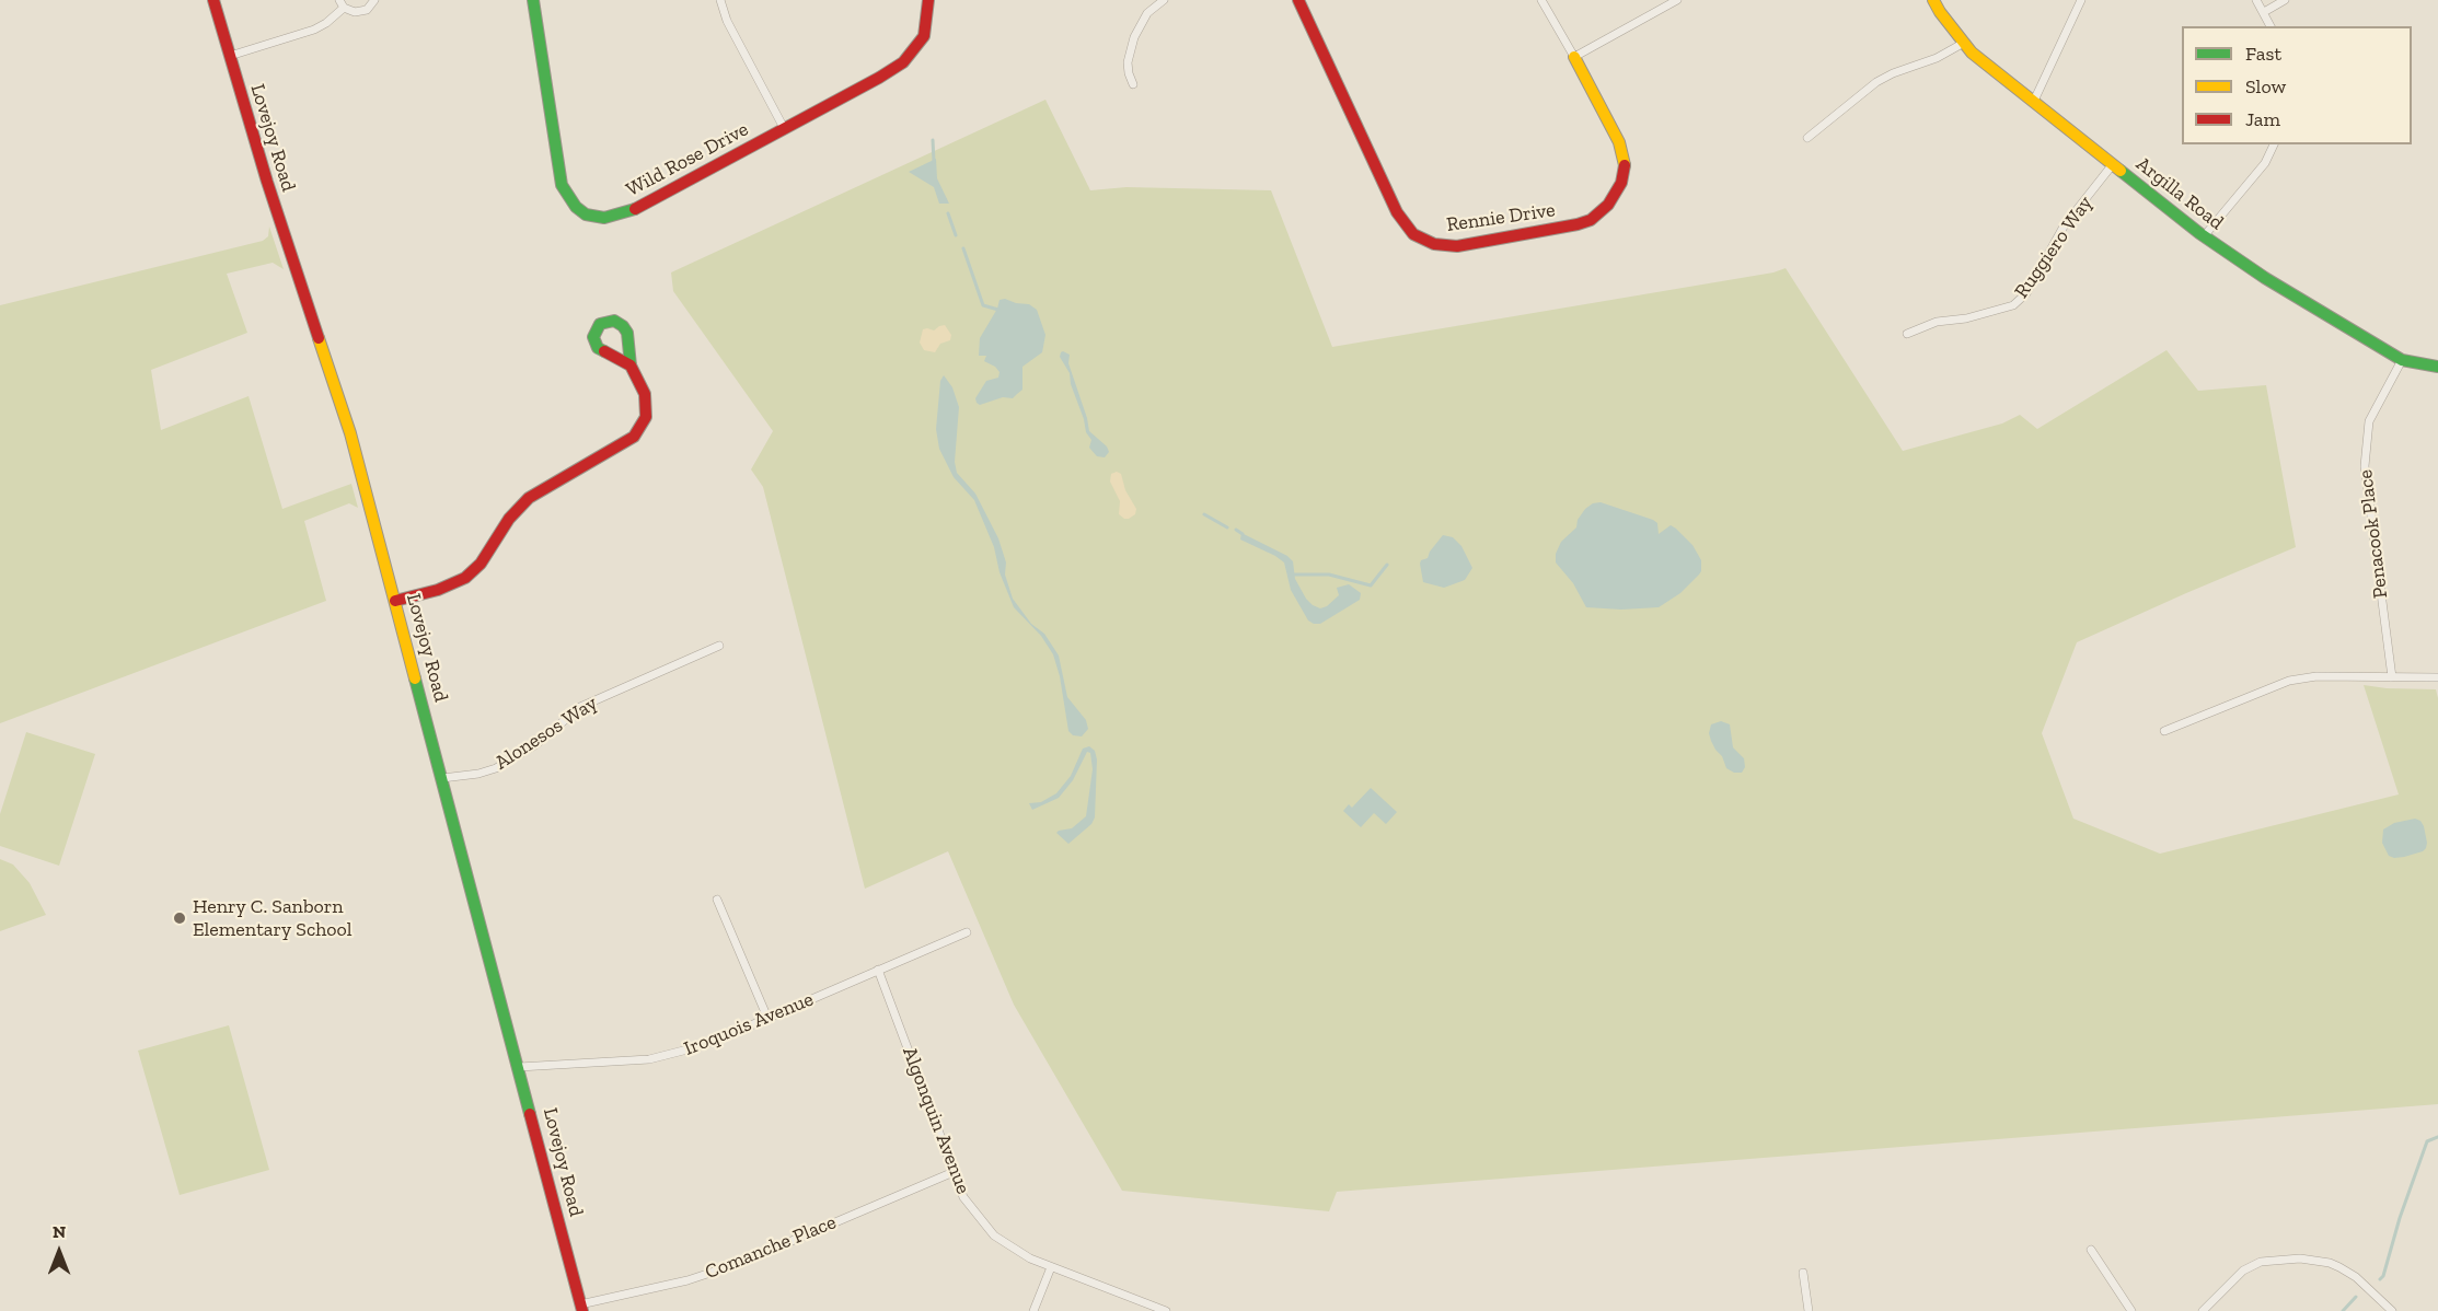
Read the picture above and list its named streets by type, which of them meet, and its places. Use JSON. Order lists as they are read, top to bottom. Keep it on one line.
{"streets":{"street":["Lovejoy Road","Wild Rose Drive","Argilla Road","Rennie Drive","Ruggiero Way","Penacook Place","Alonesos Way","Iroquois Avenue","Algonquin Avenue","Comanche Place"]},"crossings":[["Lovejoy Road","Alonesos Way"],["Lovejoy Road","Iroquois Avenue"],["Lovejoy Road","Comanche Place"],["Argilla Road","Ruggiero Way"],["Argilla Road","Penacook Place"],["Iroquois Avenue","Algonquin Avenue"],["Algonquin Avenue","Comanche Place"]],"places":["Henry C. Sanborn Elementary School"],"legend":["Fast","Slow","Jam"],"north":"top"}
